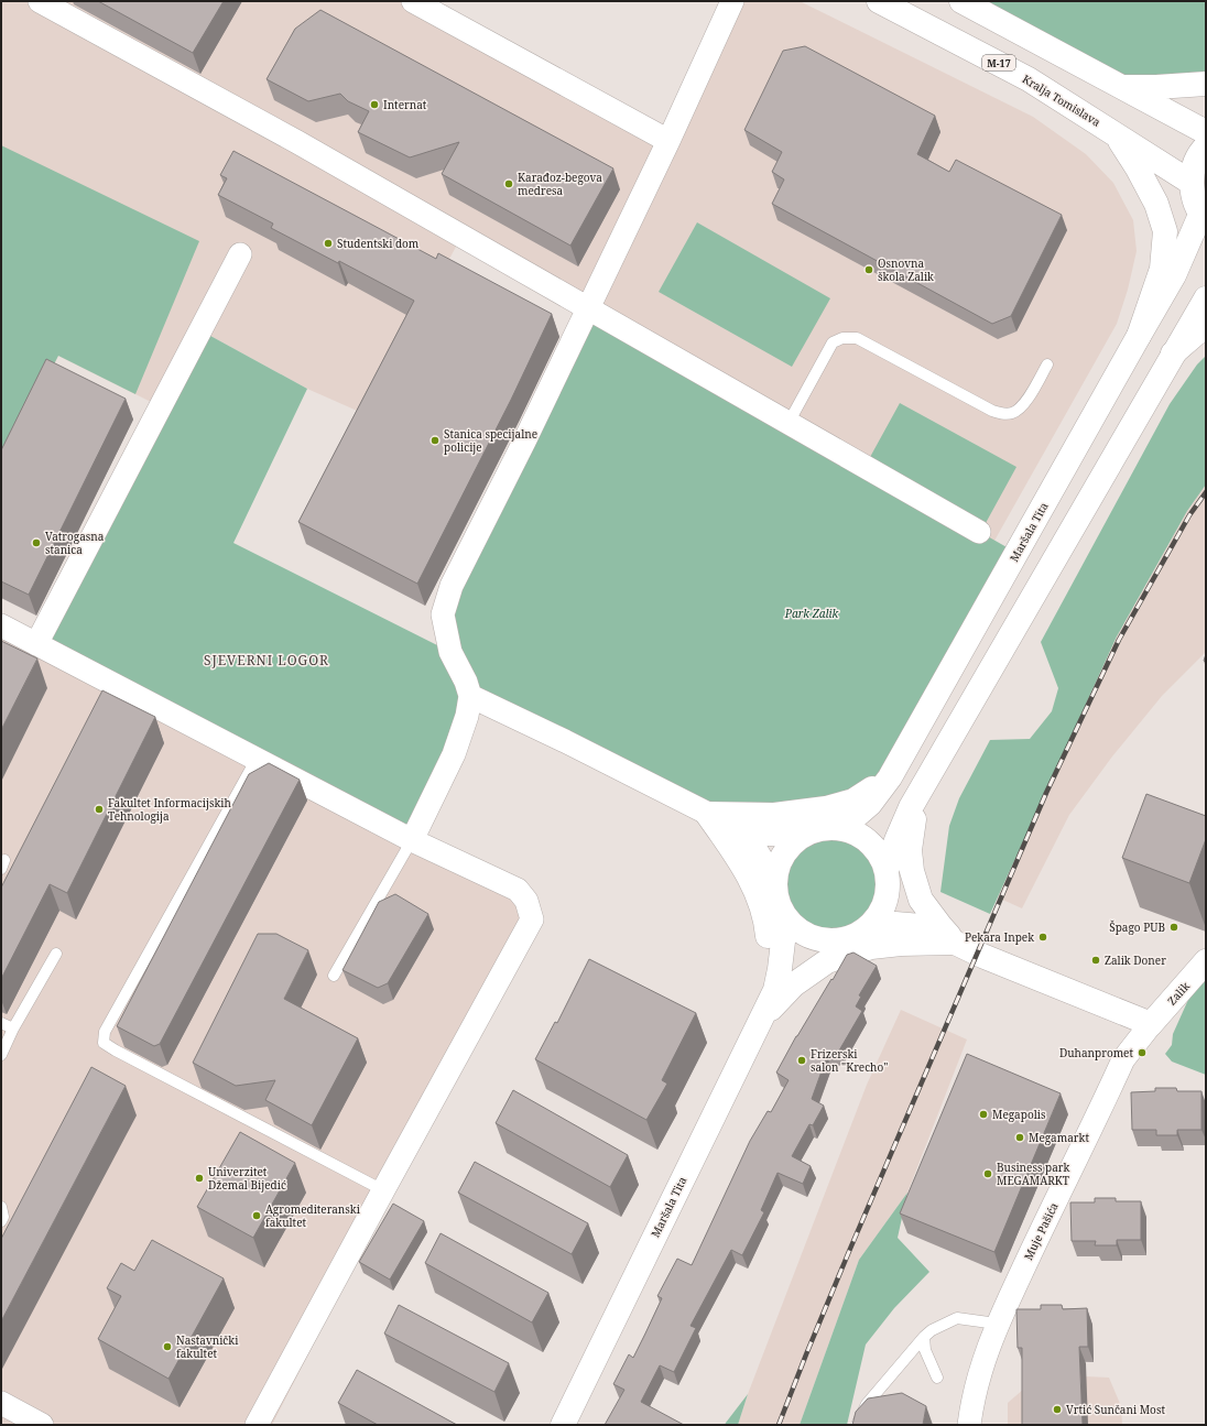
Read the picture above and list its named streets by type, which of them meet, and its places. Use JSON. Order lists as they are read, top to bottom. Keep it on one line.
{"streets":{"street":["M-17","Kralja Tomislava","Maršala Tita","Zalik","Muje Pašića"]},"crossings":[["Zalik","Muje Pašića"]],"districts":["SJEVERNI LOGOR"],"parks":["Park Zalik"],"places":["Internat","Karađoz-begova medresa","Studentski dom","Osnovna škola Zalik","Stanica specijalne policije","Vatrogasna stanica","Fakultet Informacijskih Tehnologija","Špago PUB","Pekara Inpek","Zalik Doner","Duhanpromet","Frizerski salon \"Krecho\"","Megapolis","Megamarkt","Business park MEGAMARKT","Univerzitet Džemal Bijedić","Agromediteranski fakultet","Nastavnički fakultet","Vrtić Sunčani Most"]}
